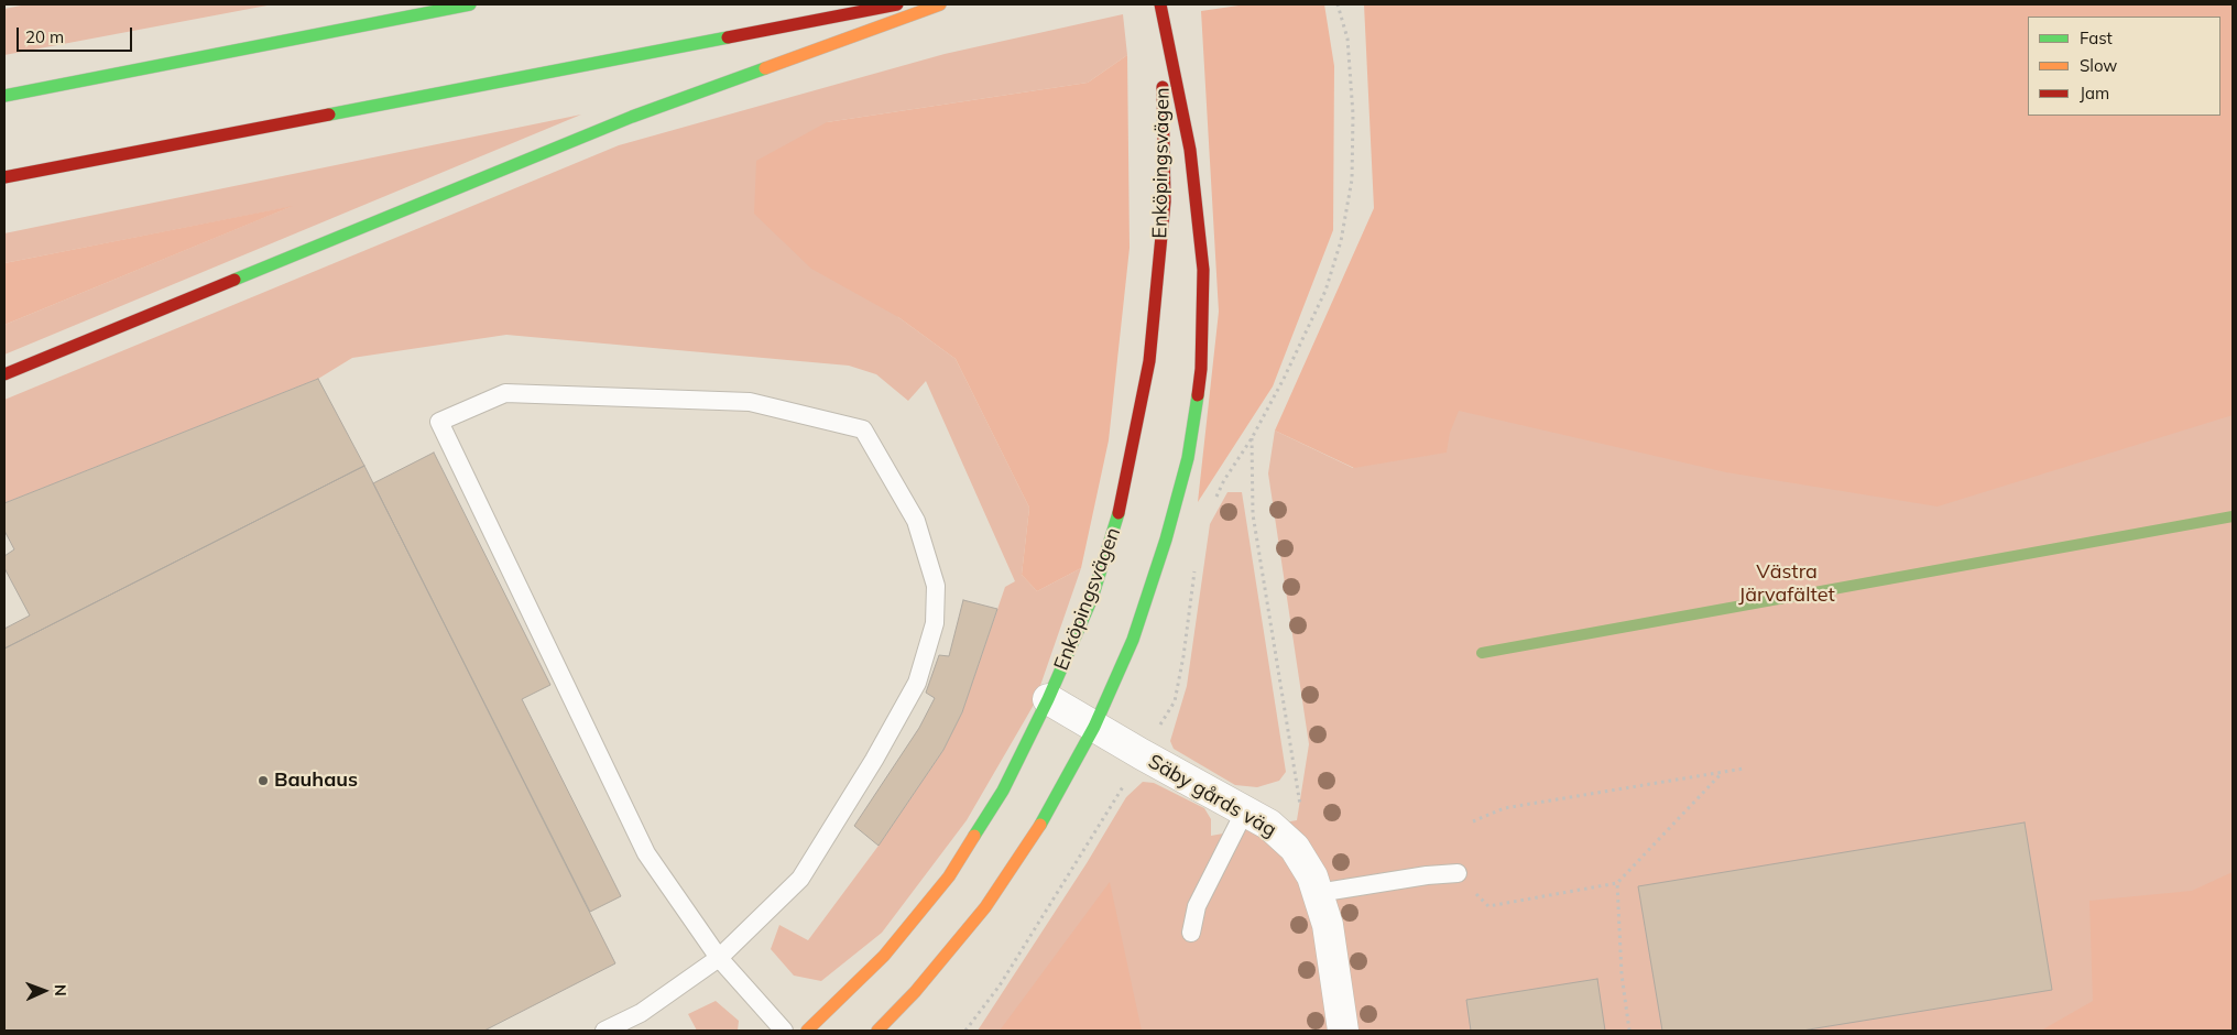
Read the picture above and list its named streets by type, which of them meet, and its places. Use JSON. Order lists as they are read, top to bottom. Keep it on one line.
{"streets":{"main road":["Enköpingsvägen"],"street":["Säby gårds väg"]},"crossings":[["Enköpingsvägen","Säby gårds väg"]],"parks":["Västra Järvafältet"],"places":["Bauhaus"],"legend":["Fast","Slow","Jam"],"scale_bar":"20 m","north":"right"}
